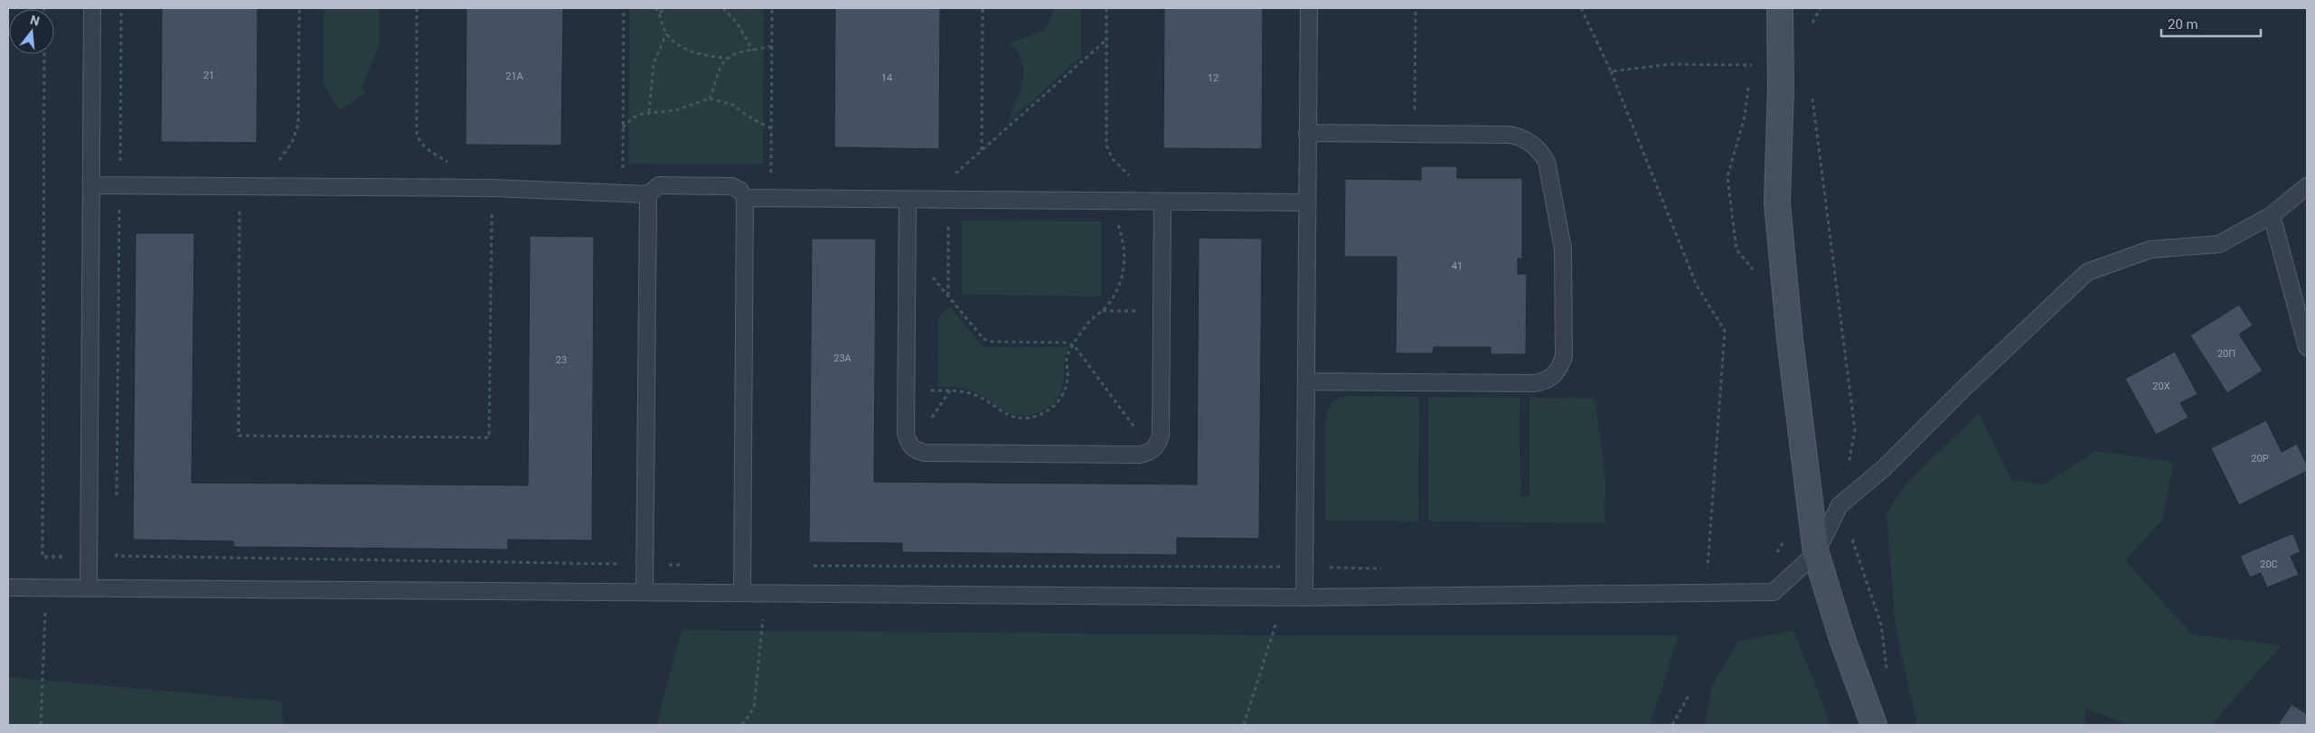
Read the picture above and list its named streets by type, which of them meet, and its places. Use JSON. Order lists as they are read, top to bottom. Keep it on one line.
{"house_numbers":["21","21А","14","12","41","20П","23А","23","20Х","20Р","20С"],"scale_bar":"20 m","north":"top"}
